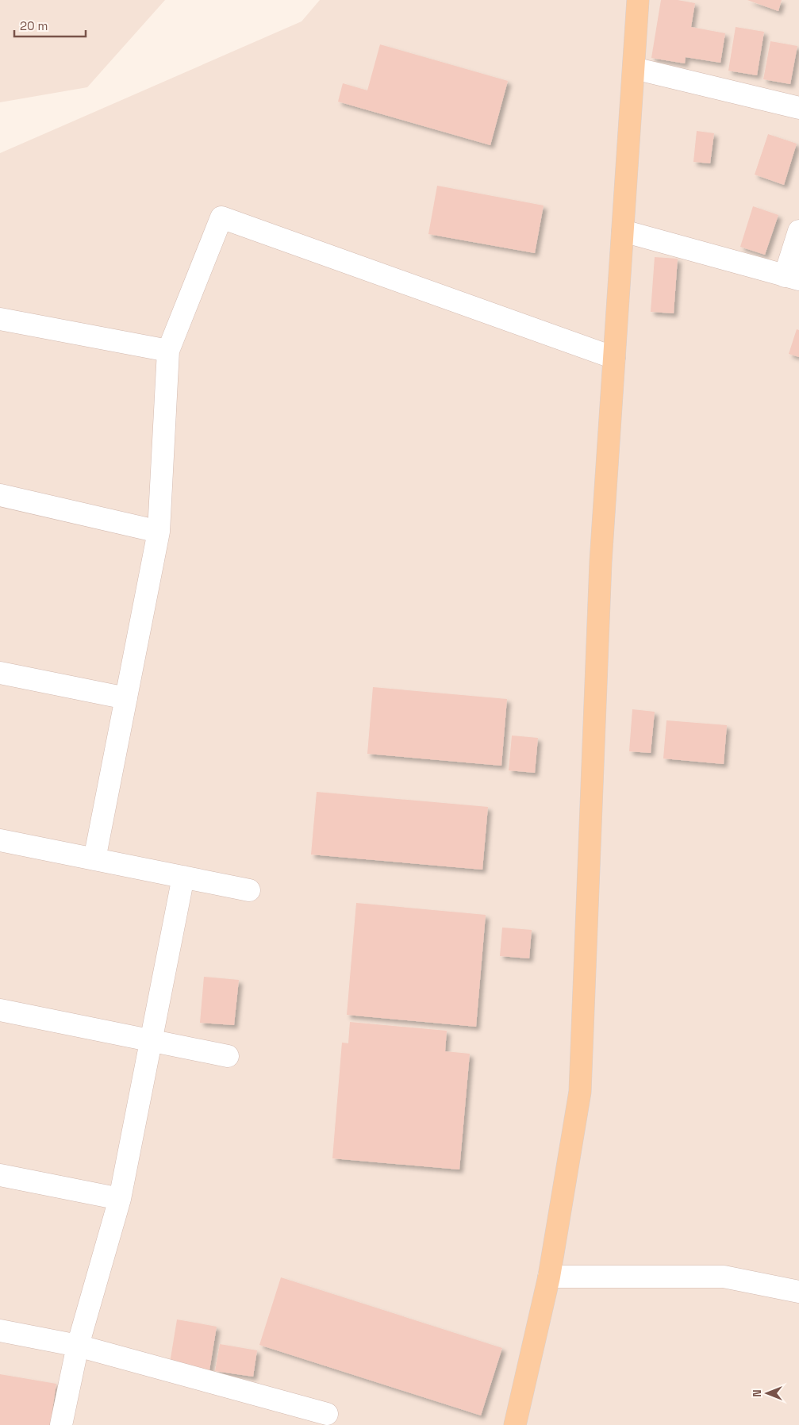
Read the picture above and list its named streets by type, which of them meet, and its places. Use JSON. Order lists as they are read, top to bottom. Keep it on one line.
{"scale_bar":"20 m","north":"left"}
